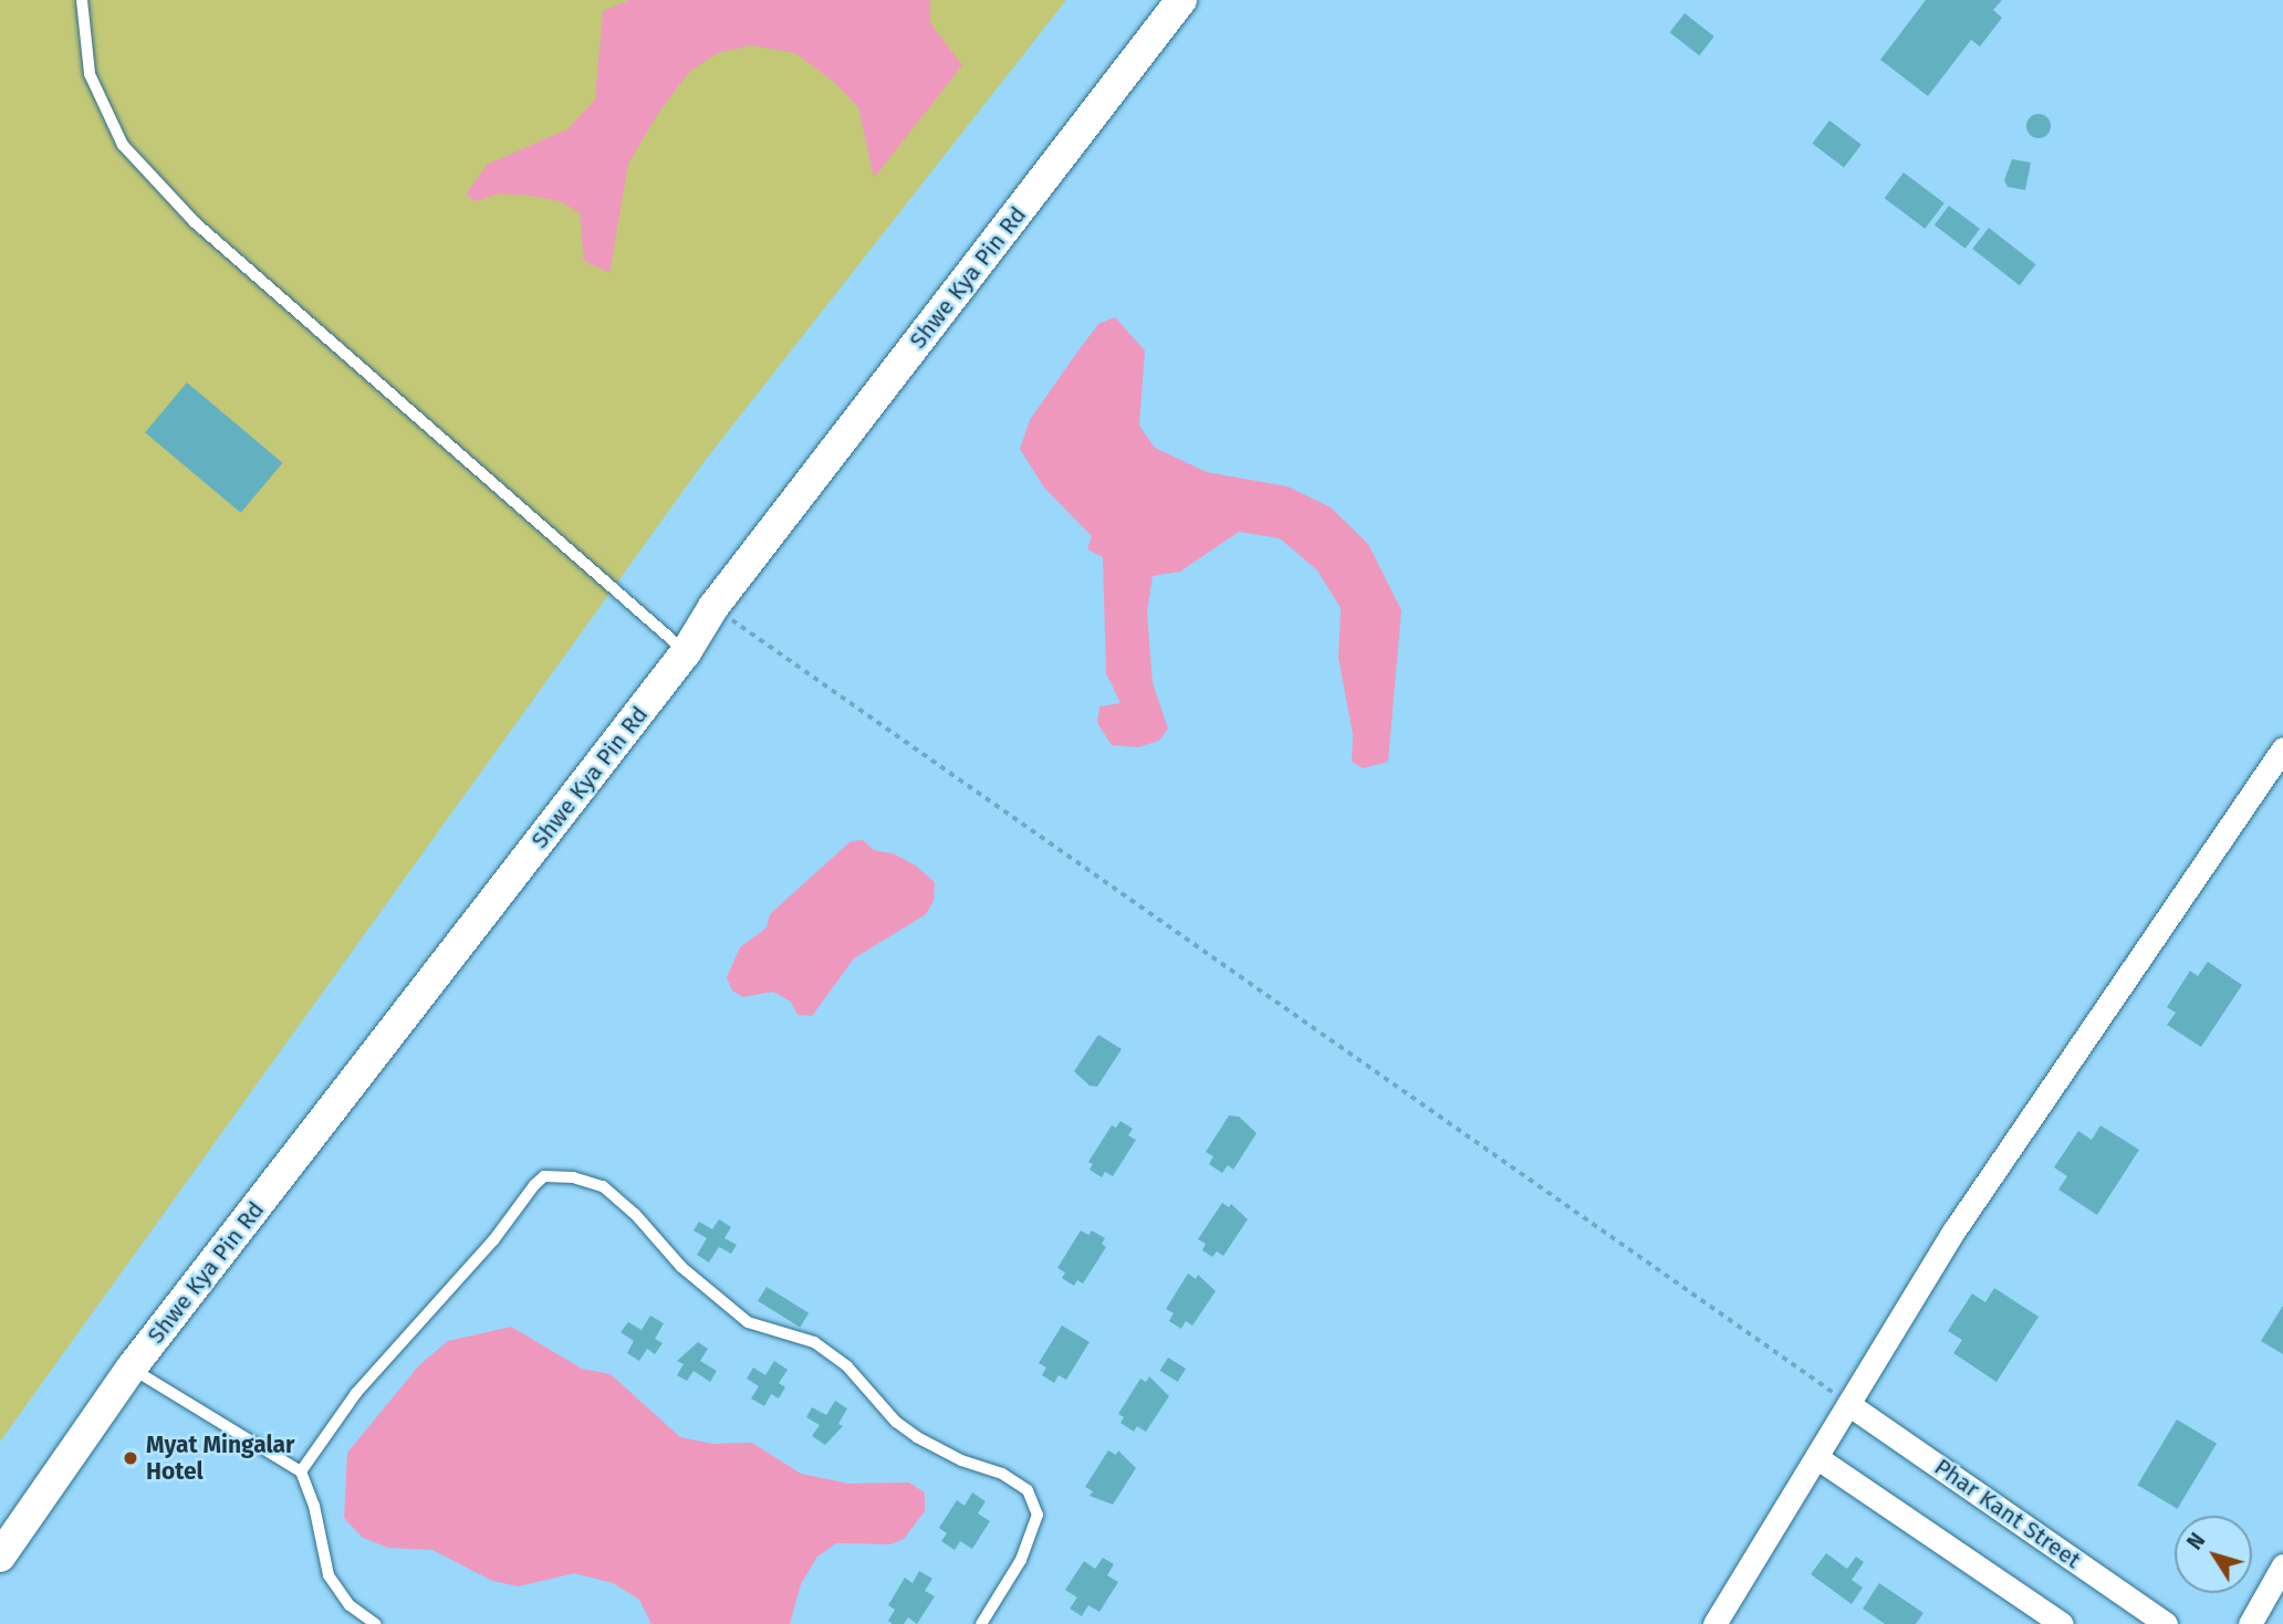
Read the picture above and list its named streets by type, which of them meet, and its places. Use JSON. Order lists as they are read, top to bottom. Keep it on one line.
{"streets":{"street":["Shwe Kya Pin Rd","Phar Kant Street"]},"places":["Myat Mingalar Hotel"],"north":"top left"}
